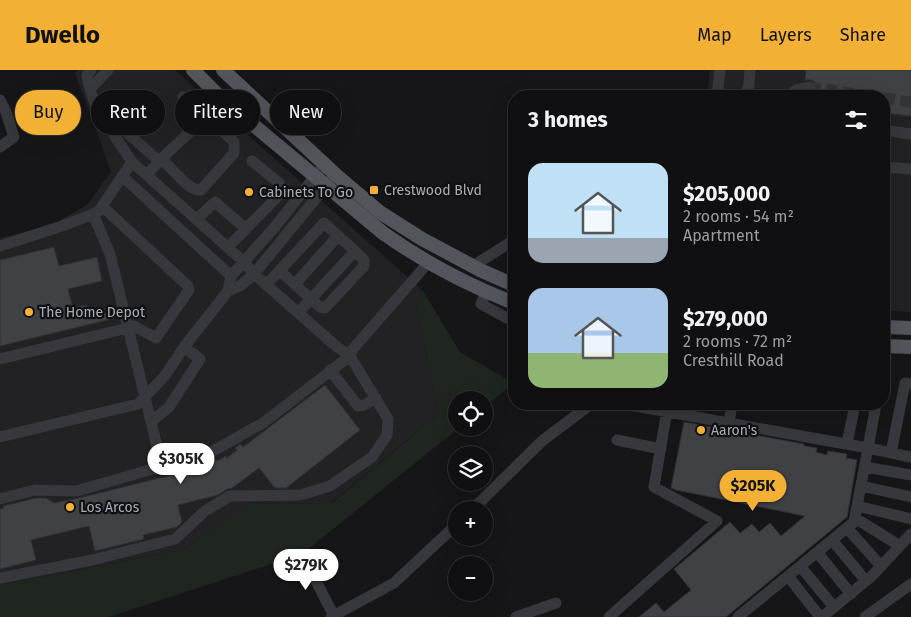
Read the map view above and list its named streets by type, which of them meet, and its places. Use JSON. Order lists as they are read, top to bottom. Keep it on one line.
{"places":{"transit":["Crestwood Blvd"],"other":["Cabinets To Go","The Home Depot","Aaron's","Los Arcos"]},"page":{"header":"Dwello","nav":["Map","Layers","Share"],"chip":["Buy","Rent","Filters","New"],"heading":"3 homes","list":[{"name":"$205,000","note":"2 rooms · 54 m² · Apartment"},{"name":"$279,000","note":"2 rooms · 72 m² · Cresthill Road"}],"map_buttons":["+","−"],"price":["$305K","$205K","$279K"]}}
